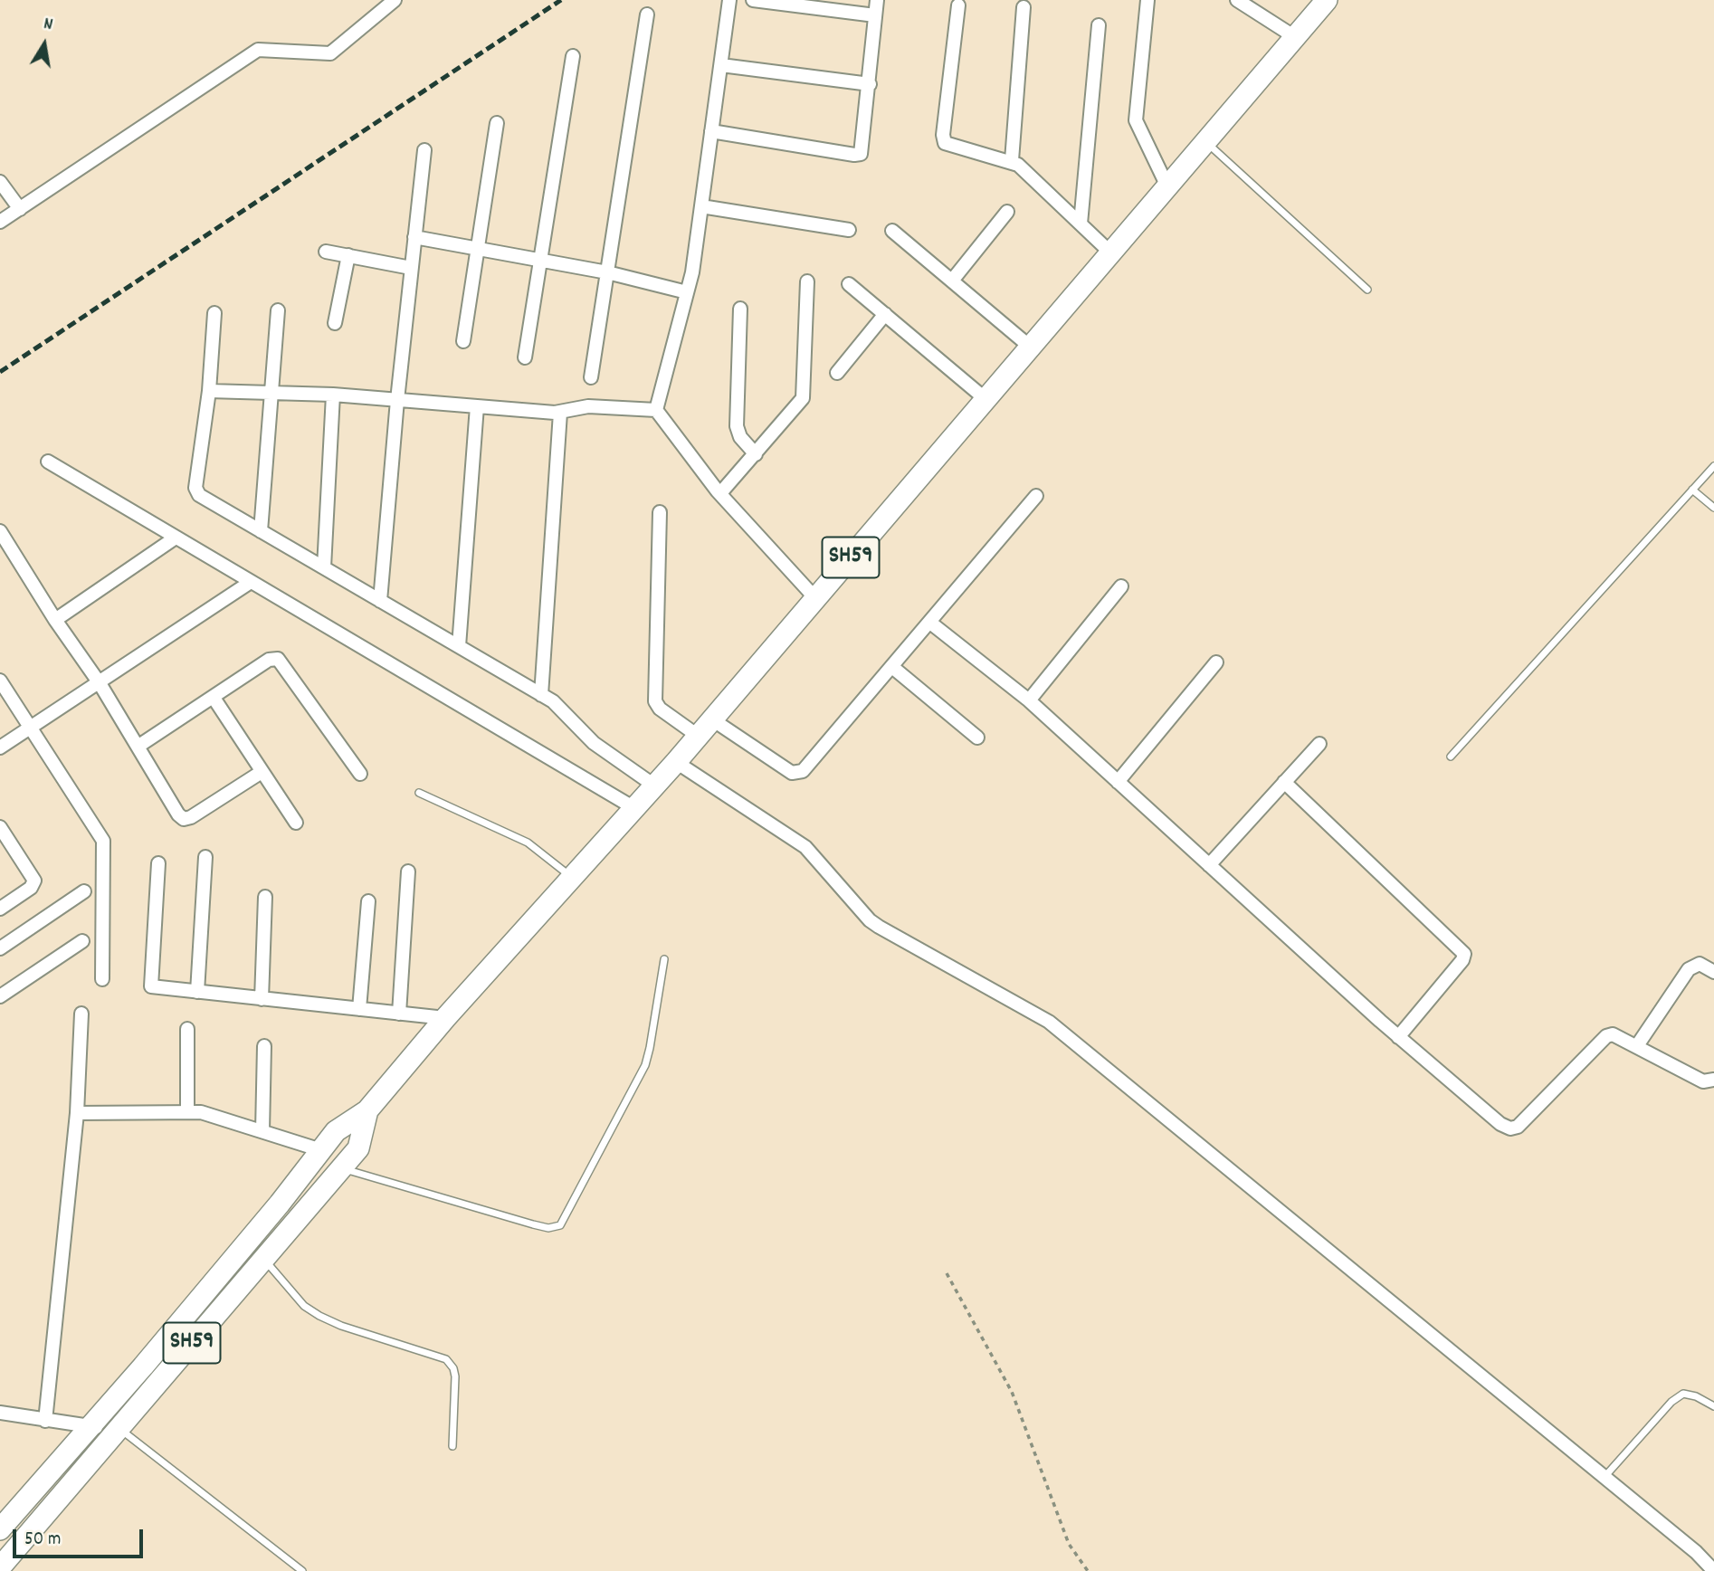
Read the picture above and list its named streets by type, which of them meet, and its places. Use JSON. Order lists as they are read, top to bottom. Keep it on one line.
{"streets":{"main road":["SH59"]},"scale_bar":"50 m","north":"top"}
